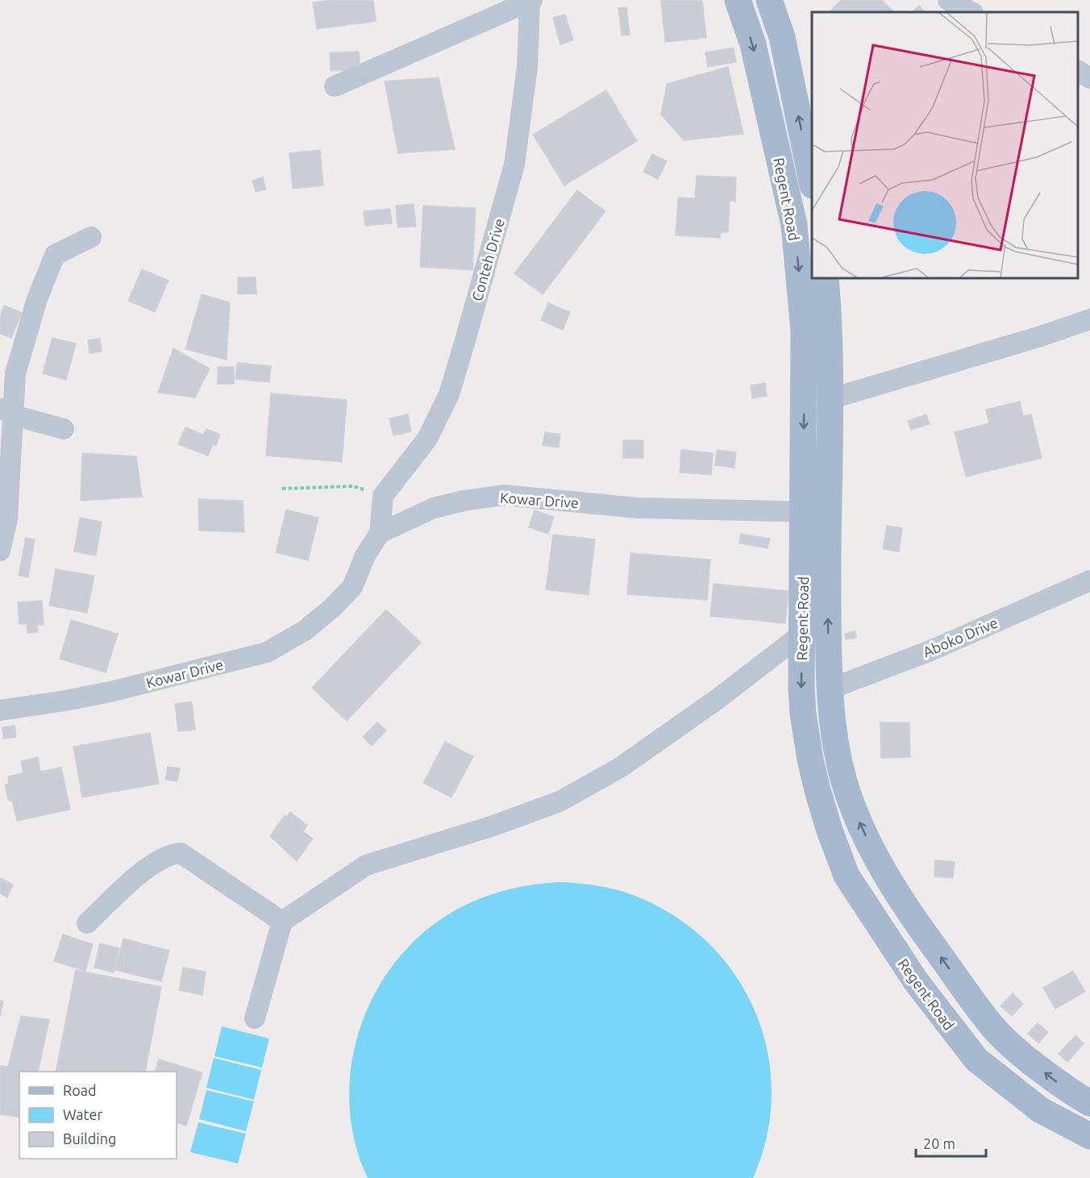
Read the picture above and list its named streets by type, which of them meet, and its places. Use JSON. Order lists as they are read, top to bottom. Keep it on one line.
{"streets":{"main road":["Regent Road"],"street":["Conteh Drive","Kowar Drive","Aboko Drive"]},"crossings":[["Regent Road","Kowar Drive"],["Regent Road","Aboko Drive"]],"legend":["Road","Water","Building"],"scale_bar":"20 m"}
